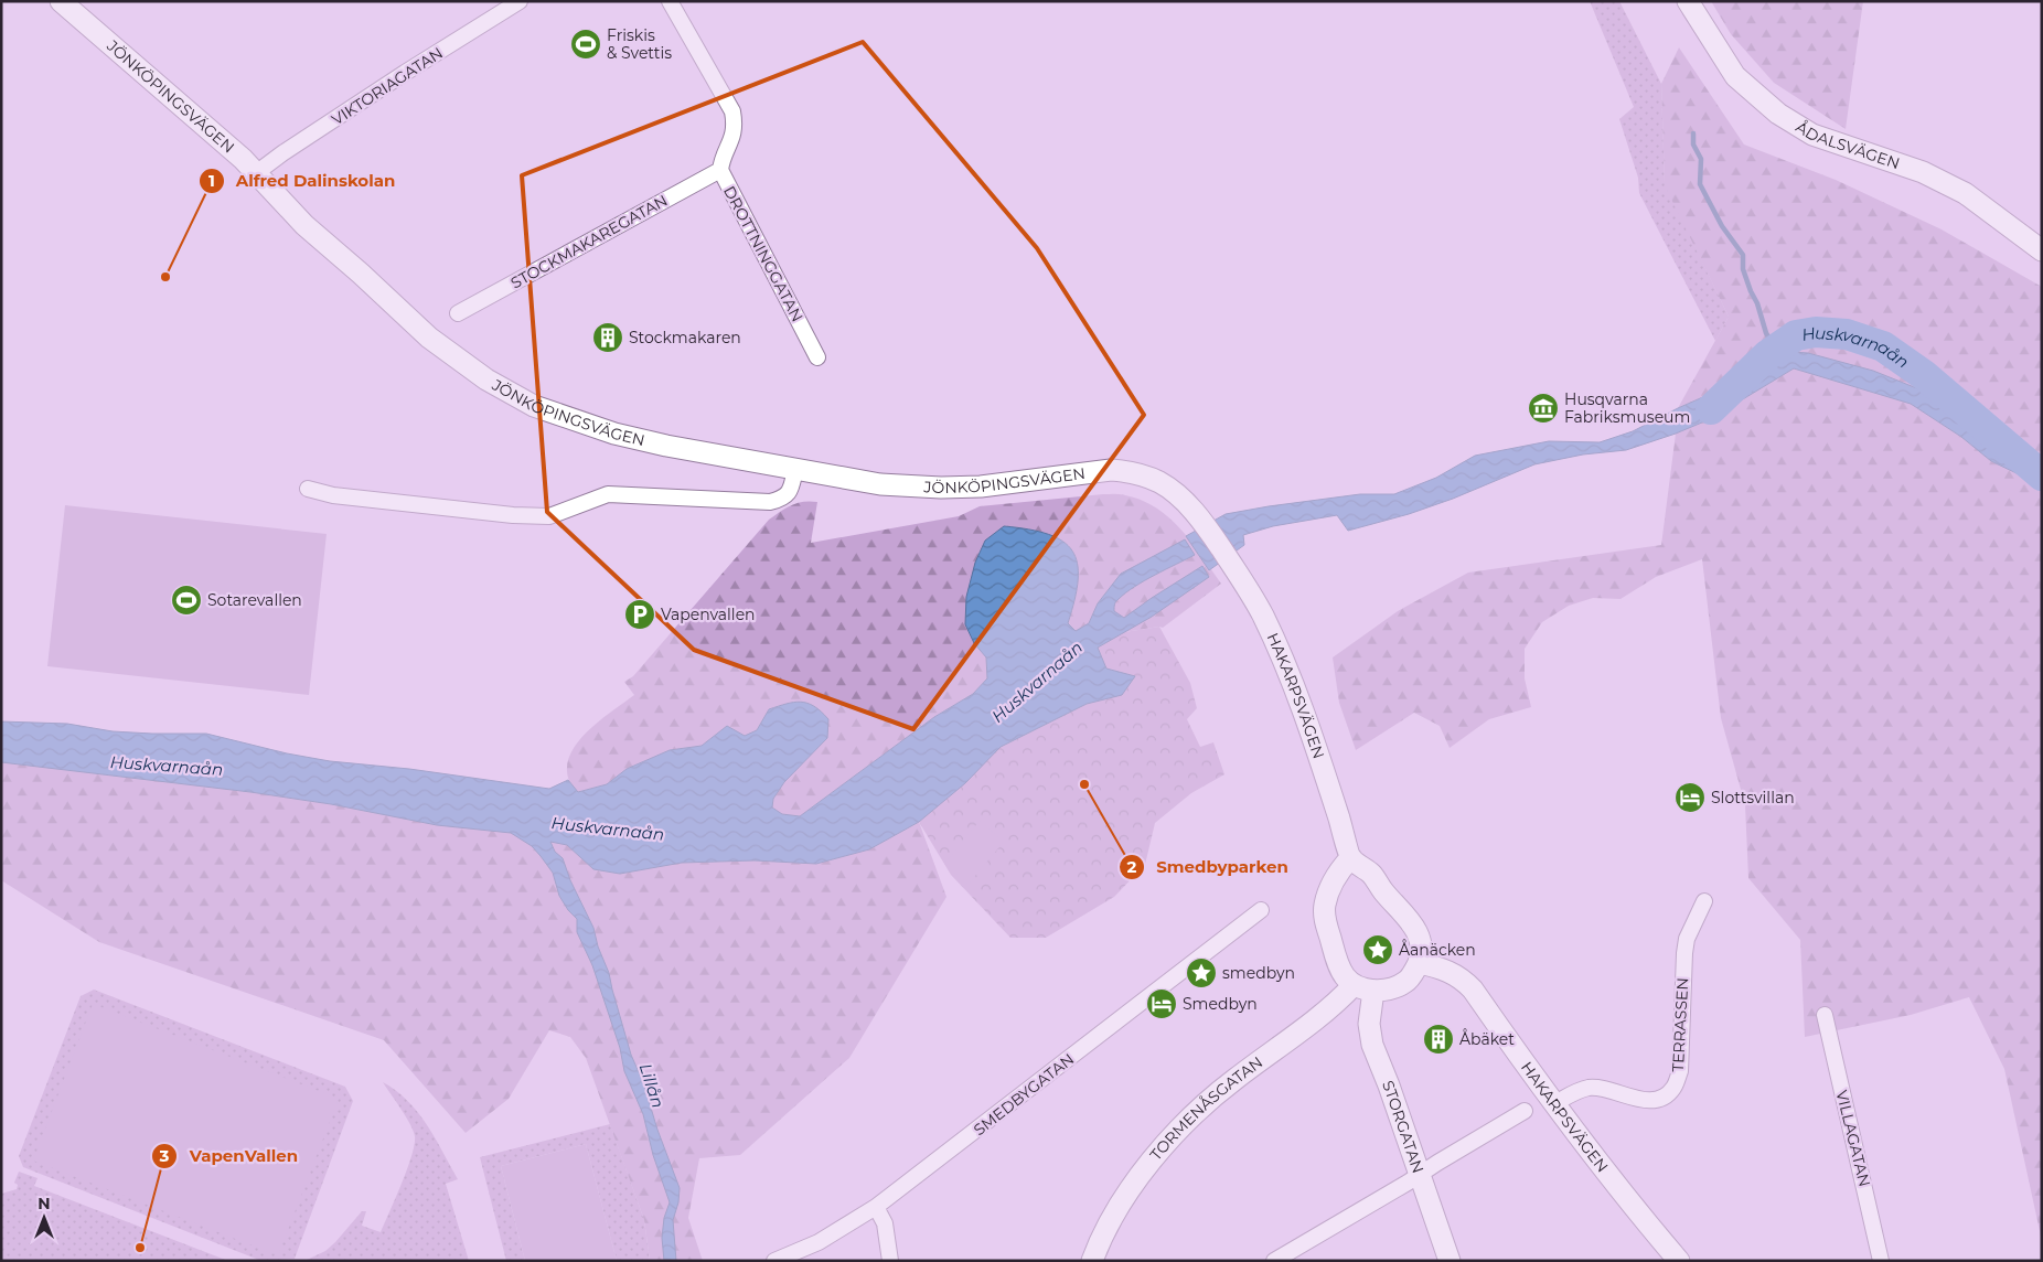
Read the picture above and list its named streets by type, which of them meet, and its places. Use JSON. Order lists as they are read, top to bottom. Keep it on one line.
{"streets":{"street":["VIKTORIAGATAN","JÖNKÖPINGSVÄGEN","ÅDALSVÄGEN","STOCKMAKAREGATAN","DROTTNINGGATAN","HAKARPSVÄGEN","TERRASSEN","SMEDBYGATAN","TORMENÅSGATAN","STORGATAN","VILLAGATAN"]},"crossings":[["VIKTORIAGATAN","JÖNKÖPINGSVÄGEN"],["JÖNKÖPINGSVÄGEN","HAKARPSVÄGEN"],["STOCKMAKAREGATAN","DROTTNINGGATAN"],["HAKARPSVÄGEN","TERRASSEN"]],"water":["Huskvarnaån","Lillån"],"places":{"sports":["Friskis & Svettis","Sotarevallen"],"other":["Alfred Dalinskolan","Smedbyparken","VapenVallen"],"building":["Stockmakaren","Åbäket"],"museum":["Husqvarna Fabriksmuseum"],"parking":["Vapenvallen"],"hotel":["Slottsvillan","Smedbyn"],"place":["Åanäcken","smedbyn"]},"north":"top"}
